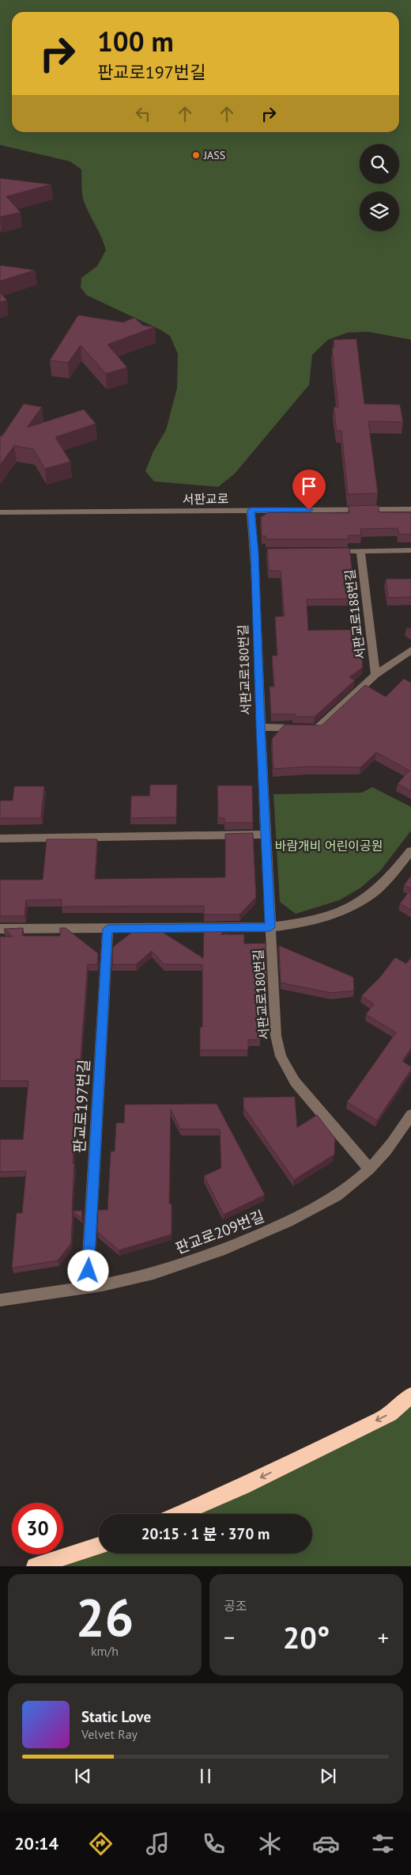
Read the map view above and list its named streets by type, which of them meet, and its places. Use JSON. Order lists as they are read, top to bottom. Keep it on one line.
{"streets":{"street":["서판교로","서판교로188번길","서판교로180번길","판교로197번길","판교로209번길"]},"crossings":[["서판교로","서판교로180번길"],["서판교로188번길","서판교로180번길"],["서판교로180번길","판교로209번길"],["판교로197번길","판교로209번길"]],"parks":["바람개비 어린이공원"],"places":["JASS"],"page":{"turn":["100 m","판교로197번길"],"limit":"30","trip":"20:15 · 1 분 · 370 m","tile":[["26","km/h"],"공조"],"heat":["−","20°","+"],"song":["Static Love","Velvet Ray"],"tabs":"20:14"}}
